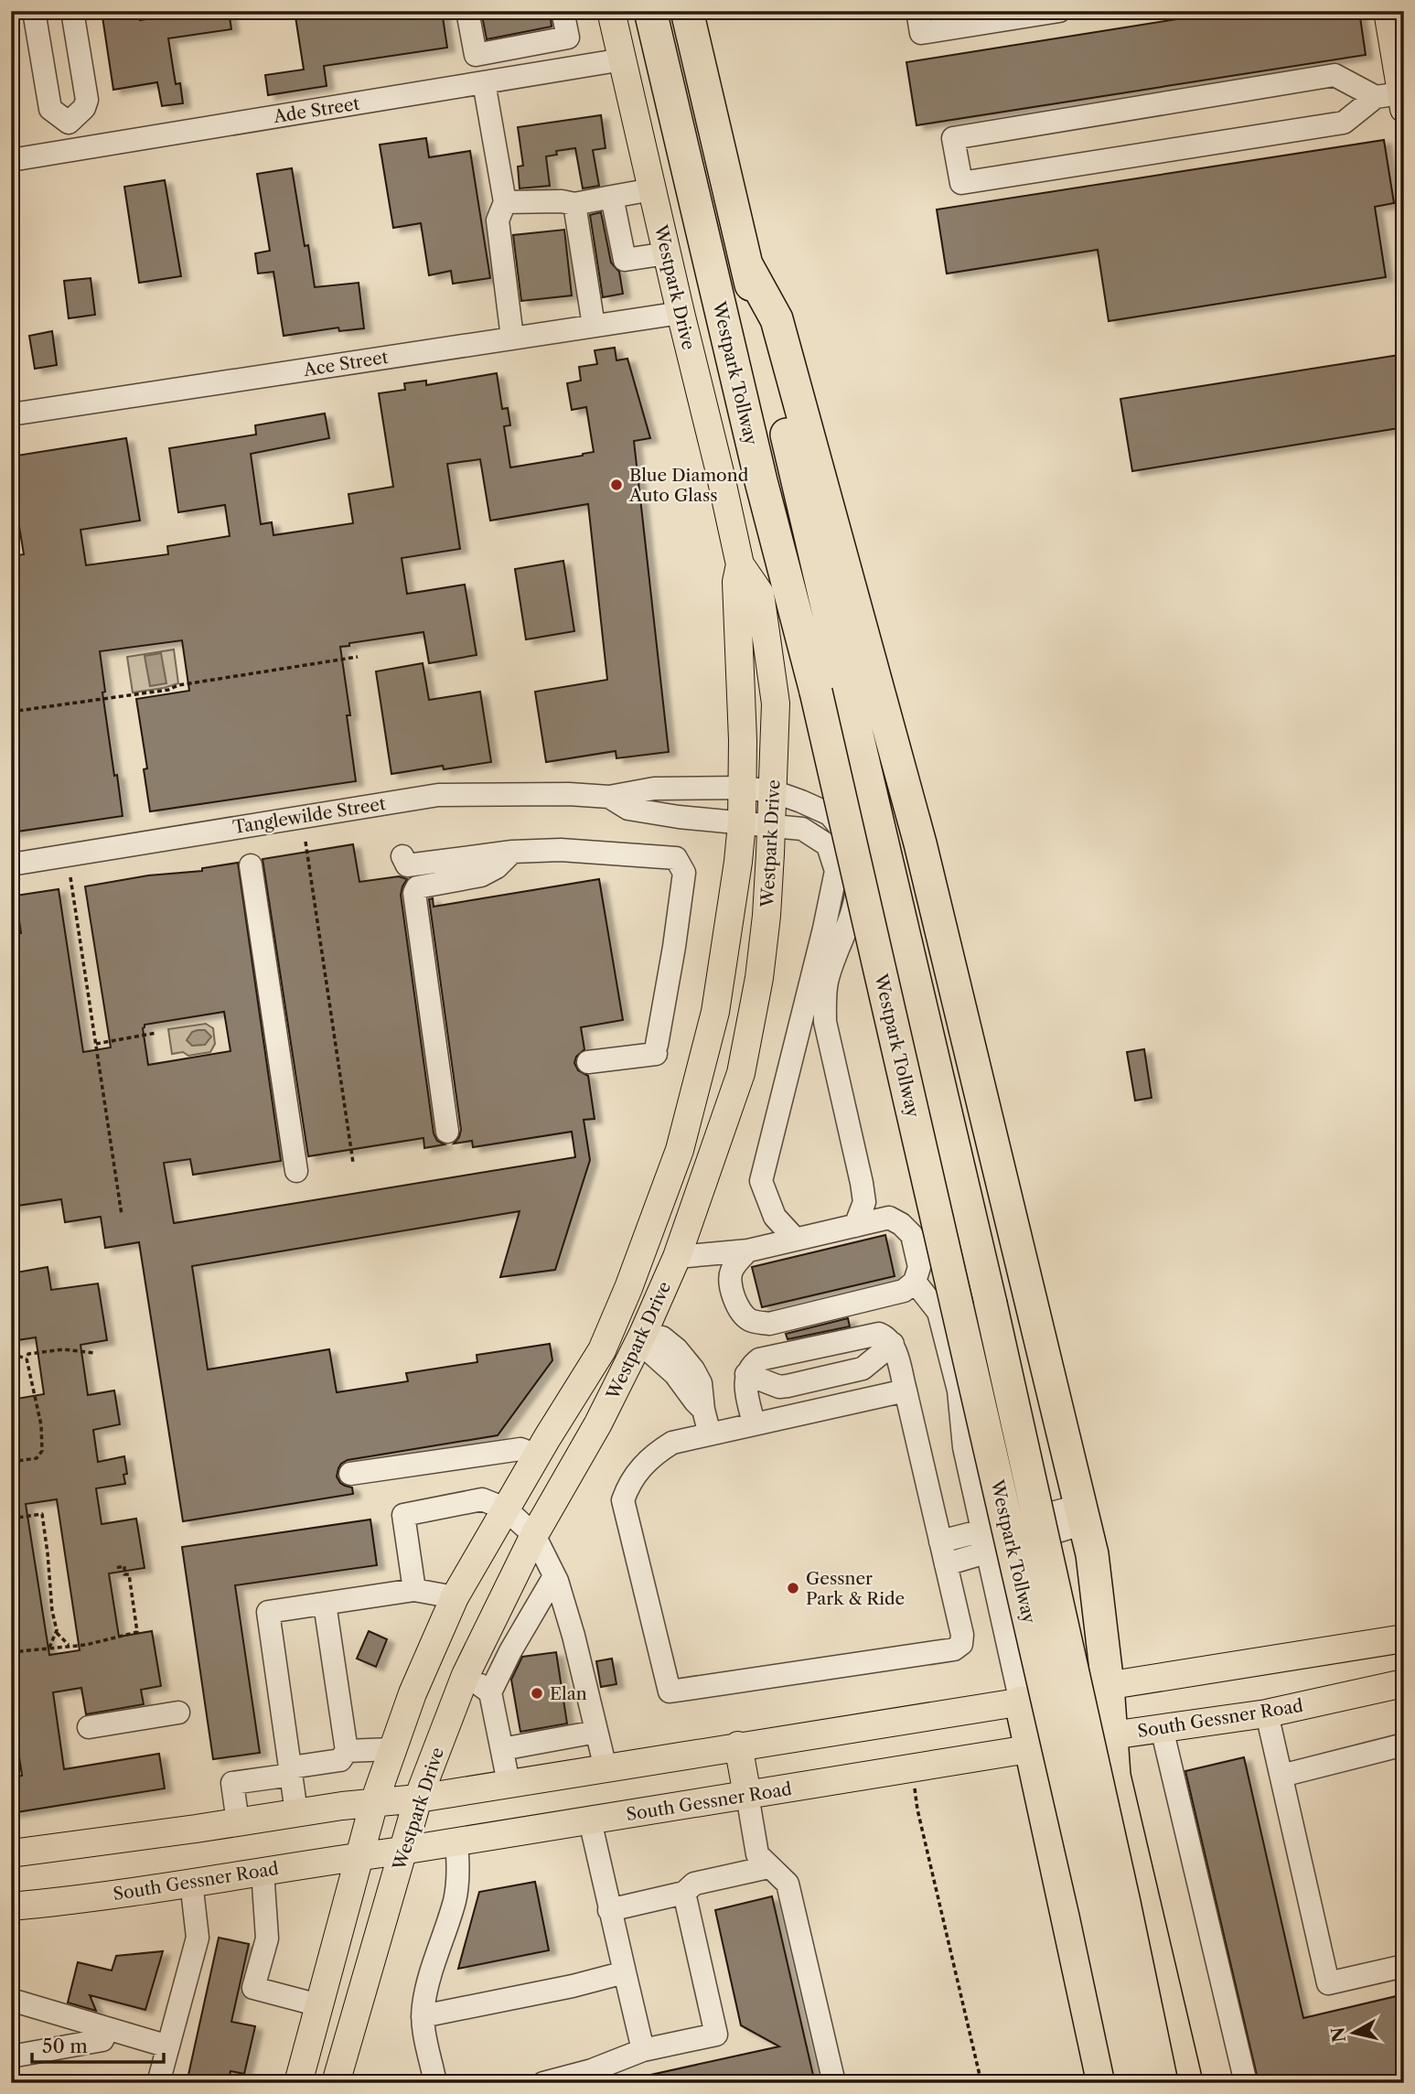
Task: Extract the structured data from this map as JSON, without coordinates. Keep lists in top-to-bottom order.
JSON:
{
  "streets": {
    "highway": ["Westpark Tollway"],
    "main road": ["Westpark Drive", "South Gessner Road"],
    "street": ["Ade Street", "Ace Street", "Tanglewilde Street"]
  },
  "crossings": [
    ["Ade Street", "Westpark Drive"],
    ["Westpark Drive", "Ace Street"],
    ["Westpark Drive", "Tanglewilde Street"],
    ["Westpark Drive", "South Gessner Road"]
  ],
  "places": ["Blue Diamond Auto Glass", "Gessner Park & Ride", "Elan"],
  "scale_bar": "50 m",
  "north": "left"
}
